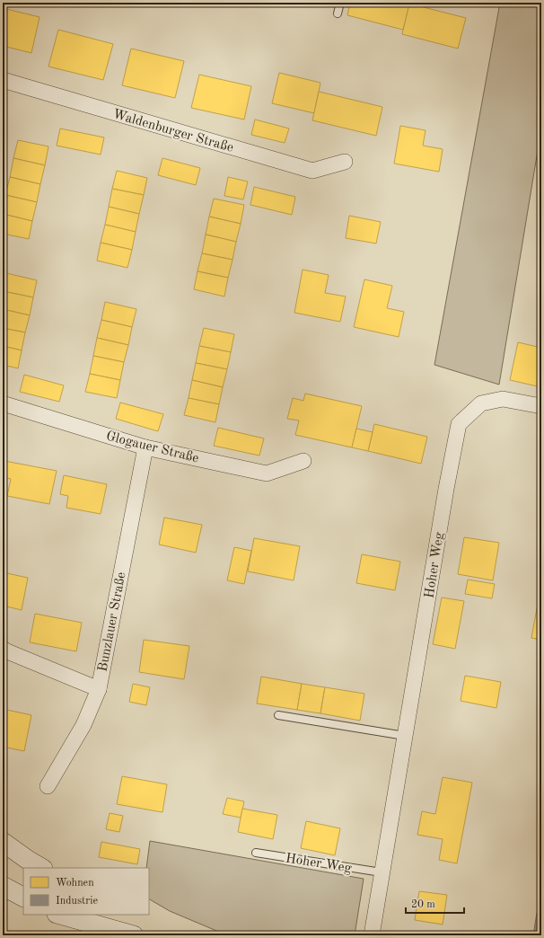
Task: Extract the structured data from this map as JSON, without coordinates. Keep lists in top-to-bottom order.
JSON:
{
  "streets": {
    "street": [
      "Waldenburger Straße",
      "Glogauer Straße",
      "Hoher Weg",
      "Bunzlauer Straße"
    ]
  },
  "crossings": [
    ["Glogauer Straße", "Bunzlauer Straße"]
  ],
  "legend": ["Wohnen", "Industrie"],
  "scale_bar": "20 m"
}
